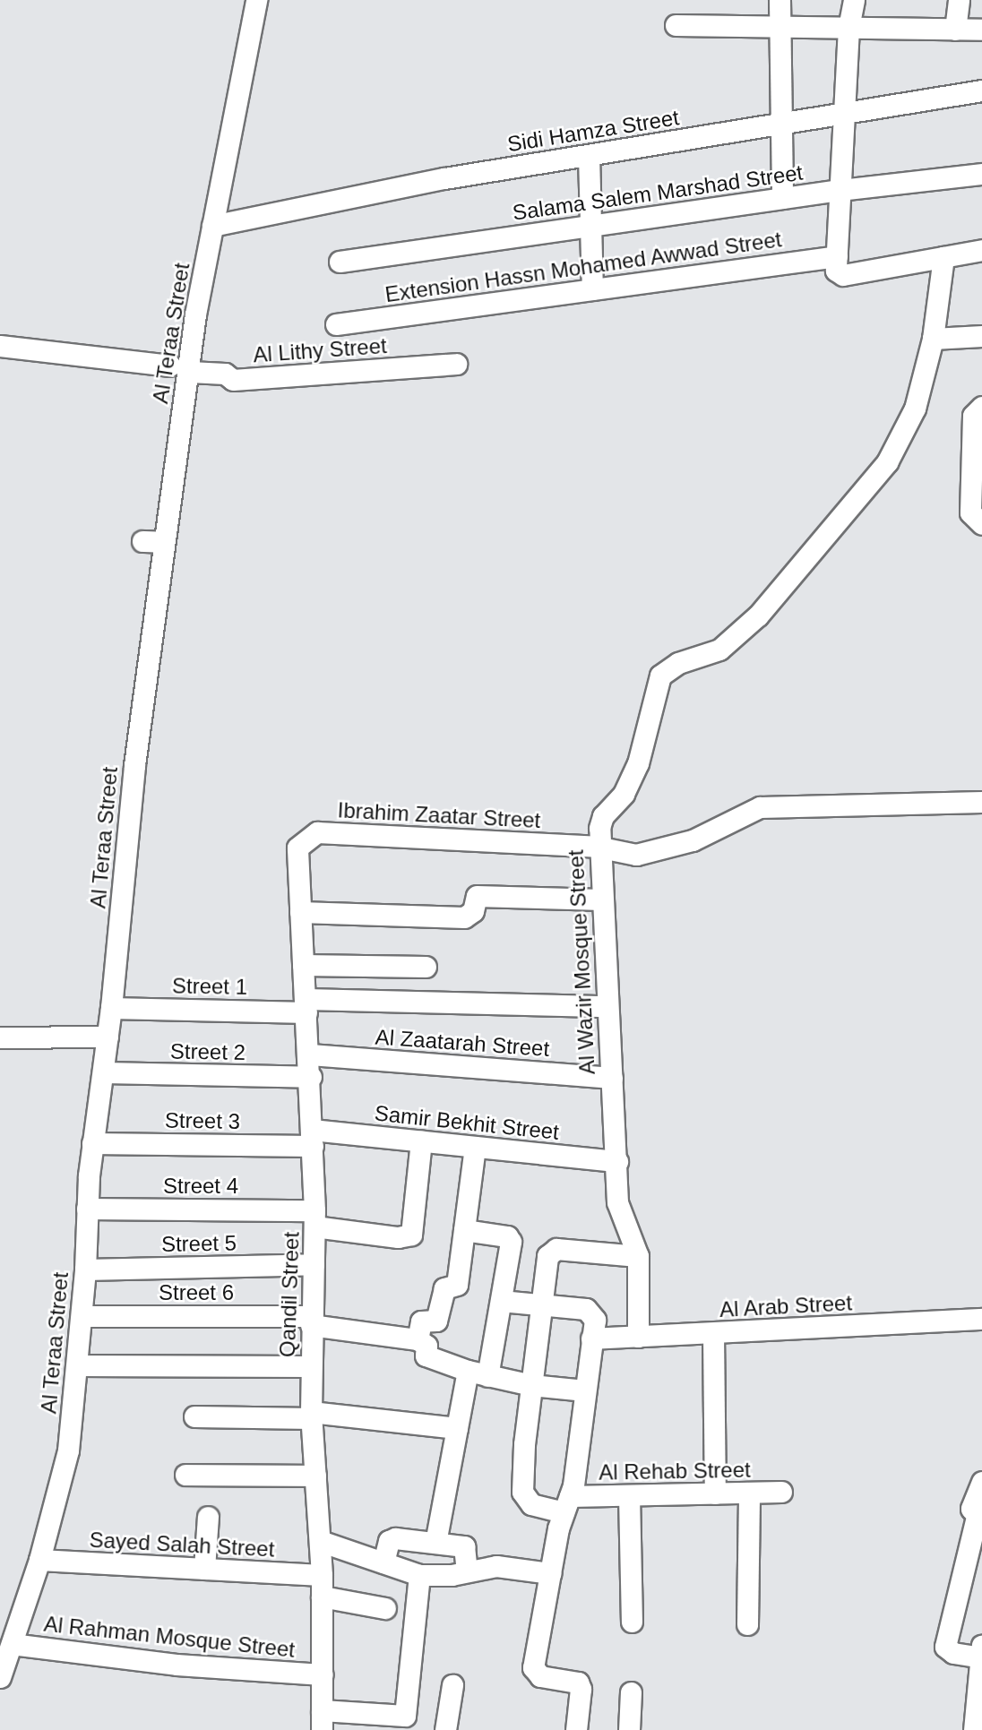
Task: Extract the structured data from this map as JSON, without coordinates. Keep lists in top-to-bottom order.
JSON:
{
  "streets": {
    "street": [
      "Sidi Hamza Street",
      "Salama Salem Marshad Street",
      "Extension Hassn Mohamed Awwad Street",
      "Al Teraa Street",
      "Al Lithy Street",
      "Ibrahim Zaatar Street",
      "Al Wazir Mosque Street",
      "Street 1",
      "Al Zaatarah Street",
      "Street 2",
      "Street 3",
      "Samir Bekhit Street",
      "Street 4",
      "Street 5",
      "Street 6",
      "Qandil Street",
      "Al Arab Street",
      "Al Rehab Street",
      "Sayed Salah Street",
      "Al Rahman Mosque Street"
    ]
  },
  "crossings": [
    ["Sidi Hamza Street", "Al Teraa Street"],
    ["Extension Hassn Mohamed Awwad Street", "Al Wazir Mosque Street"],
    ["Al Teraa Street", "Al Lithy Street"],
    ["Al Teraa Street", "Street 1"],
    ["Al Teraa Street", "Street 2"],
    ["Al Teraa Street", "Street 3"],
    ["Al Teraa Street", "Street 4"],
    ["Al Teraa Street", "Street 5"],
    ["Al Teraa Street", "Street 6"],
    ["Al Teraa Street", "Sayed Salah Street"],
    ["Al Teraa Street", "Al Rahman Mosque Street"],
    ["Ibrahim Zaatar Street", "Al Wazir Mosque Street"],
    ["Ibrahim Zaatar Street", "Qandil Street"],
    ["Al Wazir Mosque Street", "Street 1"],
    ["Al Wazir Mosque Street", "Al Zaatarah Street"],
    ["Al Wazir Mosque Street", "Samir Bekhit Street"],
    ["Al Wazir Mosque Street", "Al Arab Street"],
    ["Al Wazir Mosque Street", "Al Rehab Street"],
    ["Street 1", "Qandil Street"],
    ["Al Zaatarah Street", "Qandil Street"],
    ["Street 2", "Qandil Street"],
    ["Street 3", "Samir Bekhit Street"],
    ["Street 3", "Qandil Street"],
    ["Samir Bekhit Street", "Street 4"],
    ["Samir Bekhit Street", "Qandil Street"],
    ["Street 4", "Qandil Street"],
    ["Street 5", "Qandil Street"],
    ["Street 6", "Qandil Street"],
    ["Qandil Street", "Sayed Salah Street"],
    ["Qandil Street", "Al Rahman Mosque Street"]
  ]
}
